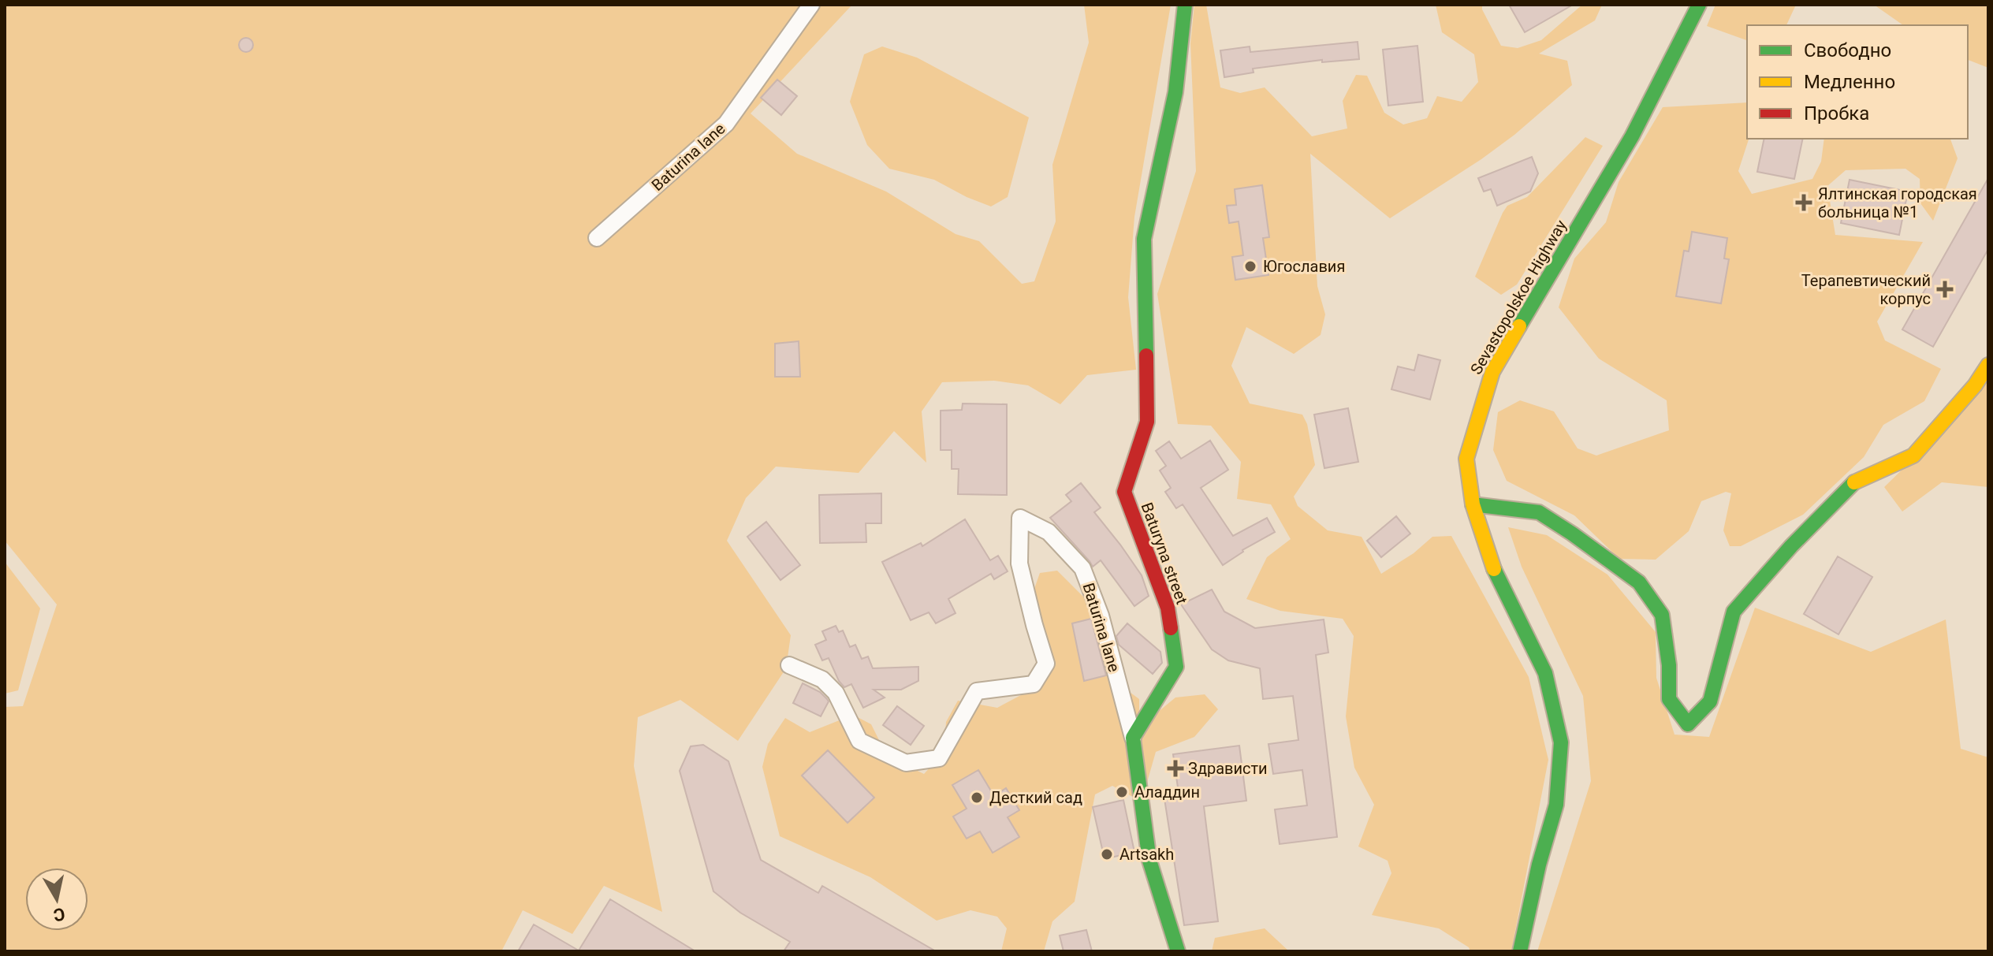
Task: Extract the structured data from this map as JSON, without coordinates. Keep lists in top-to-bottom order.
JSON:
{
  "streets": {
    "street": ["Baturina lane", "Sevastopolskoe Highway", "Baturyna street"]
  },
  "crossings": [
    ["Baturina lane", "Baturyna street"]
  ],
  "places": {
    "health": ["Ялтинская городская больница №1", "Терапевтический корпус", "Здрависти"],
    "other": [
      "Югославия",
      "Аладдин",
      "Десткий сад",
      "Artsakh"
    ]
  },
  "legend": ["Свободно", "Медленно", "Пробка"],
  "north": "bottom"
}
